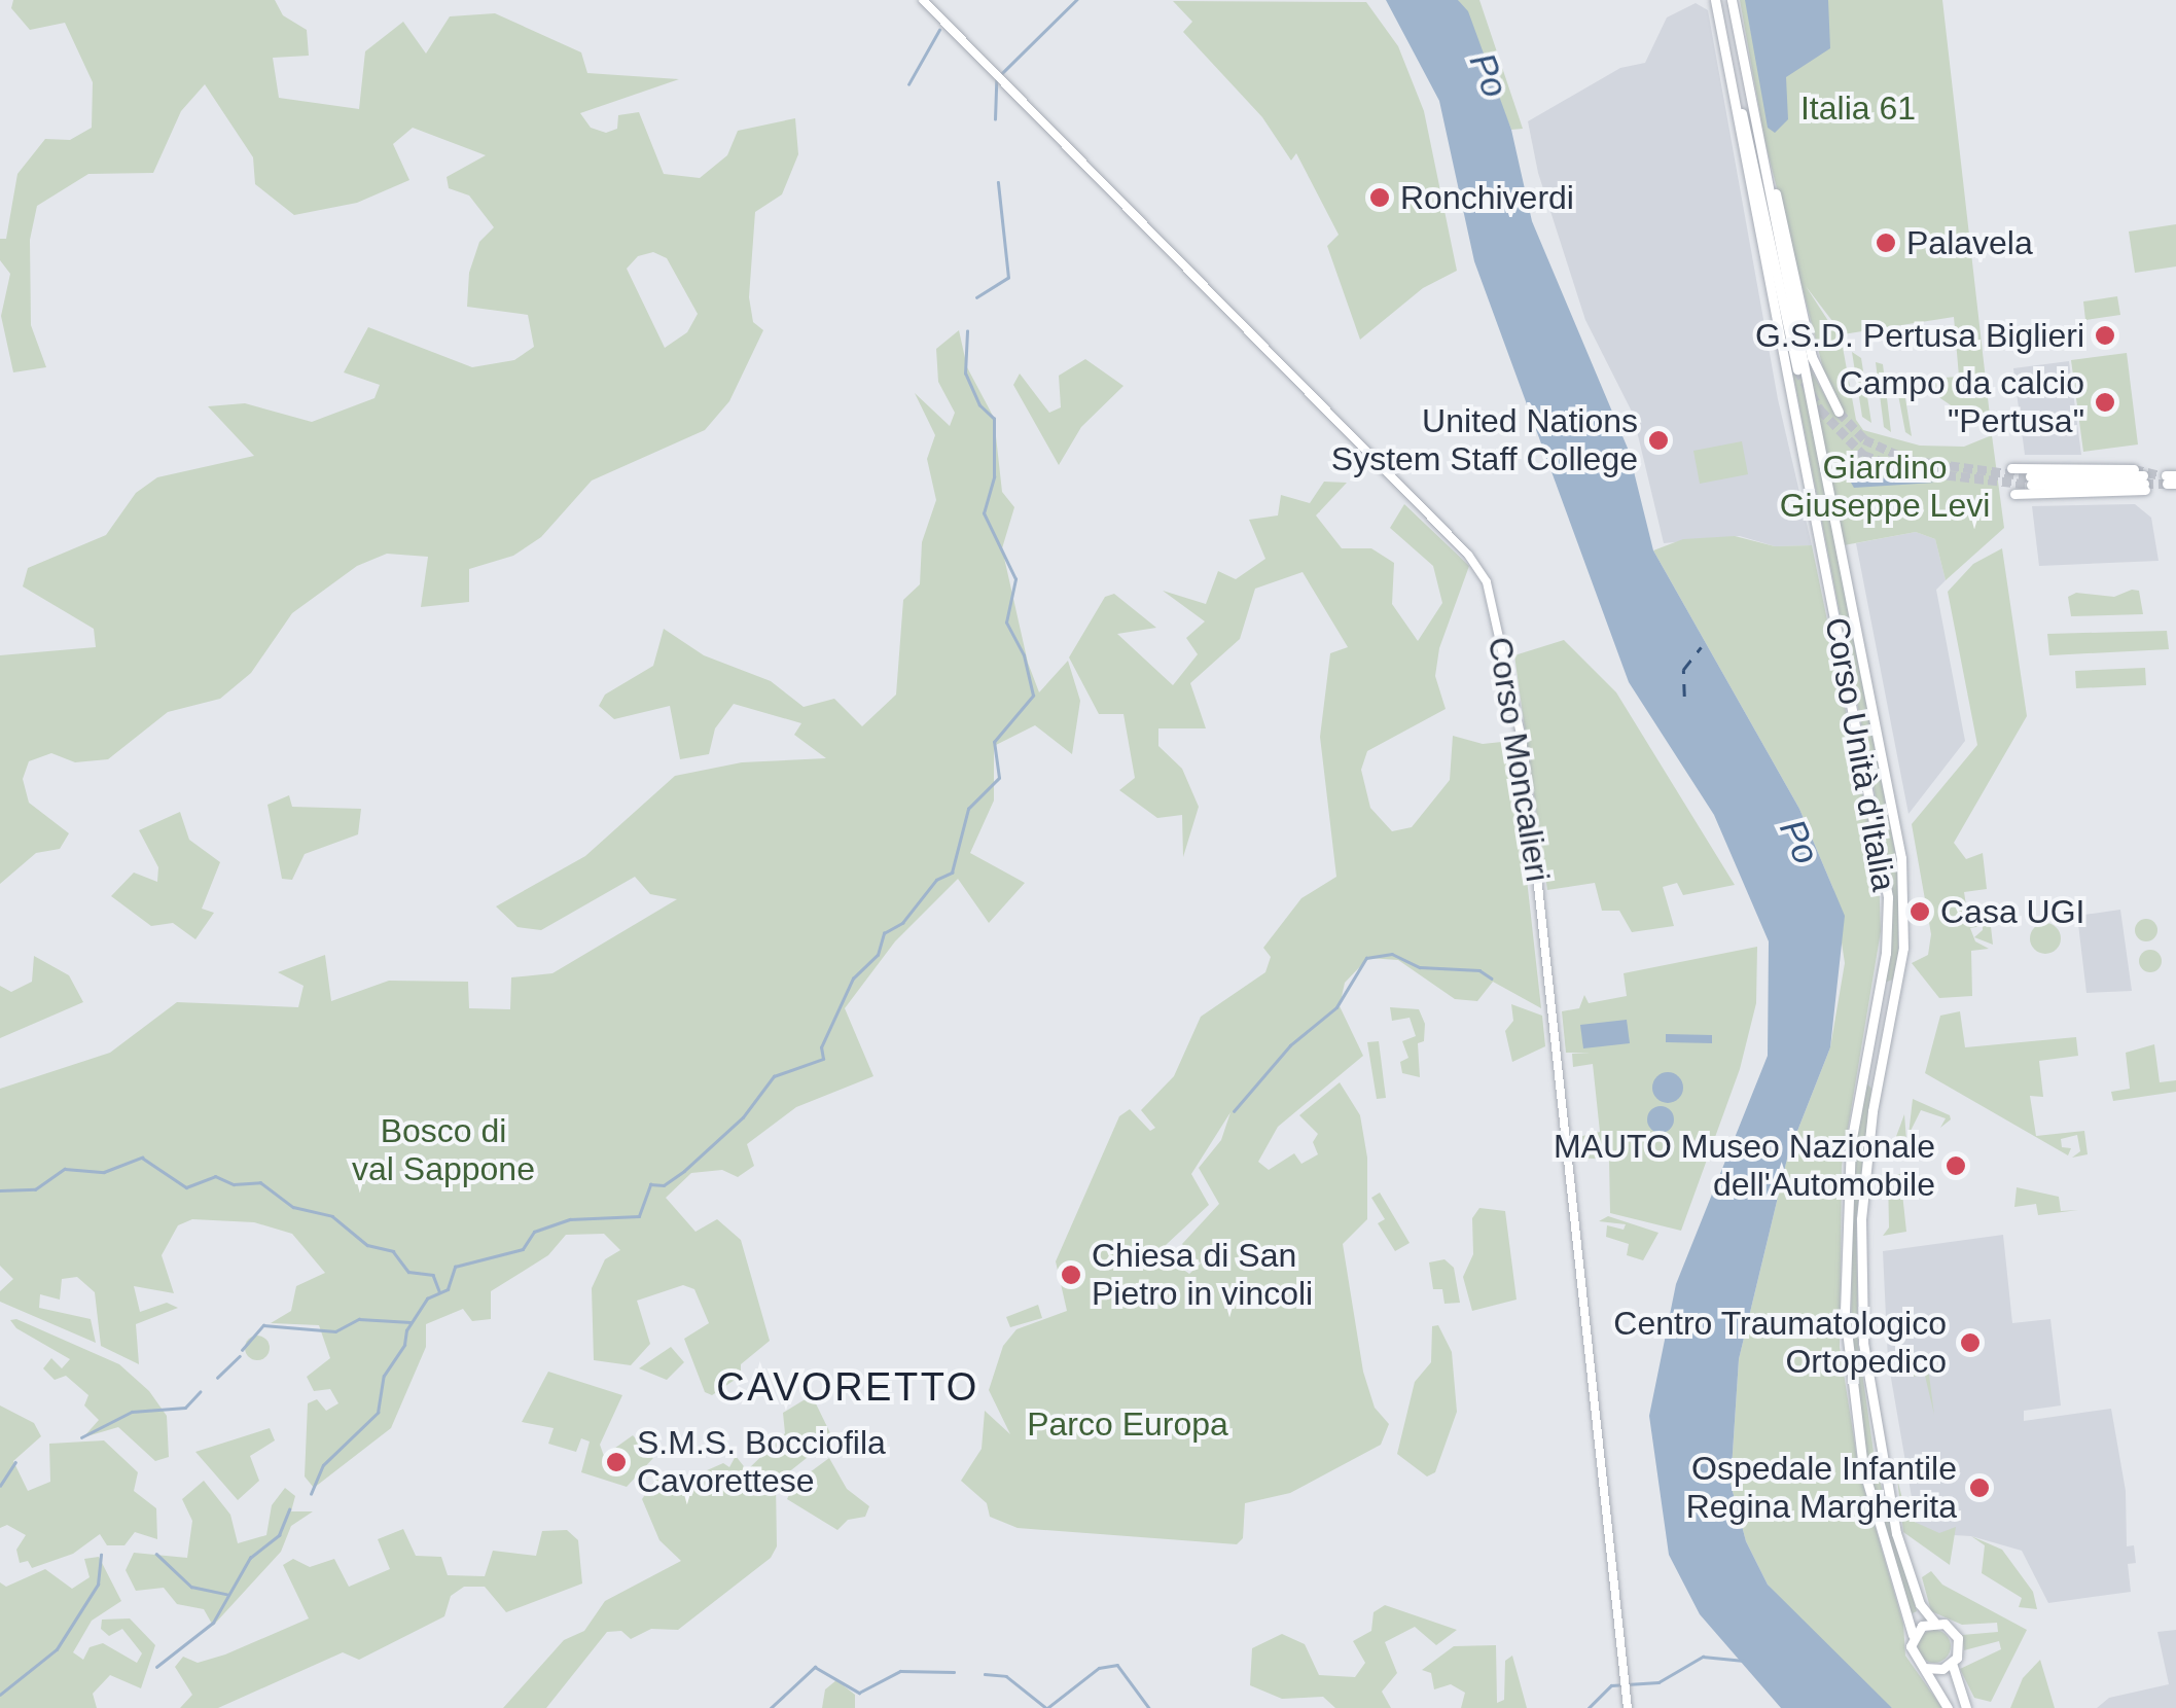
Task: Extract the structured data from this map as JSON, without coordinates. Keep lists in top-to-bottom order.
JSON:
{
  "streets": {
    "main road": ["Corso Unità d'Italia", "Corso Moncalieri"]
  },
  "districts": ["CAVORETTO"],
  "water": ["Po"],
  "parks": [
    "Italia 61",
    "Giardino Giuseppe Levi",
    "Bosco di val Sappone",
    "Parco Europa"
  ],
  "places": [
    "Ronchiverdi",
    "Palavela",
    "G.S.D. Pertusa Biglieri",
    "Campo da calcio \"Pertusa\"",
    "United Nations System Staff College",
    "Casa UGI",
    "MAUTO Museo Nazionale dell'Automobile",
    "Chiesa di San Pietro in vincoli",
    "Centro Traumatologico Ortopedico",
    "S.M.S. Bocciofila Cavorettese",
    "Ospedale Infantile Regina Margherita"
  ]
}
